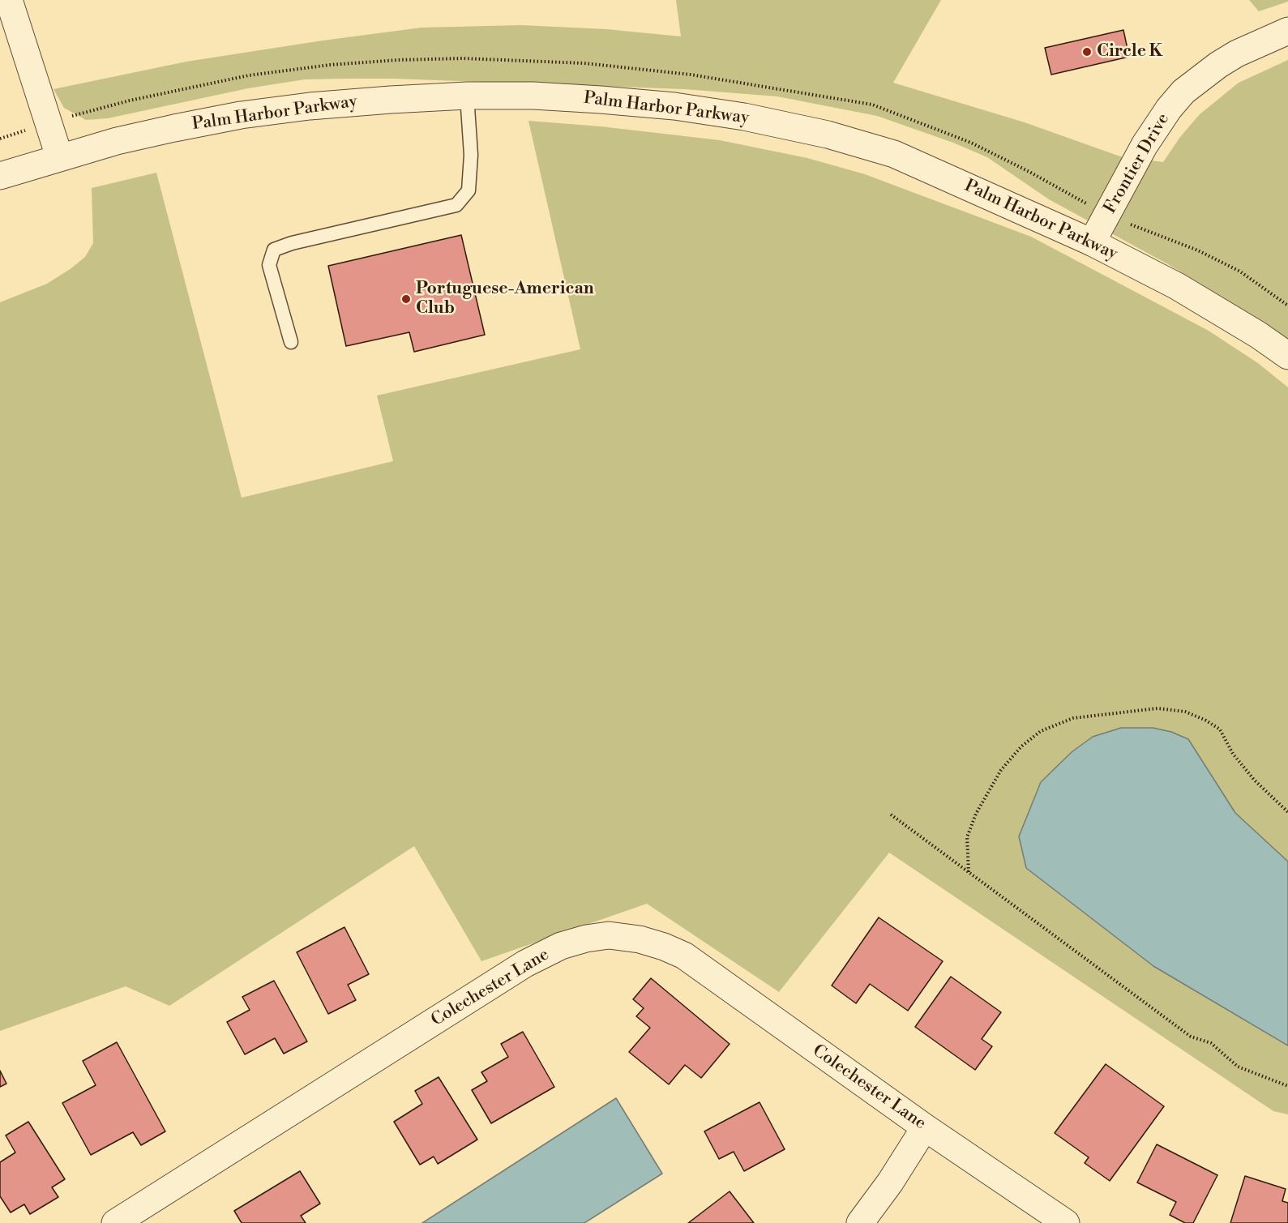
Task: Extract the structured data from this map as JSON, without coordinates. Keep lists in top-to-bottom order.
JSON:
{
  "streets": {
    "street": ["Palm Harbor Parkway", "Frontier Drive", "Colechester Lane"]
  },
  "crossings": [
    ["Palm Harbor Parkway", "Frontier Drive"]
  ],
  "places": ["Circle K", "Portuguese-American Club"]
}
